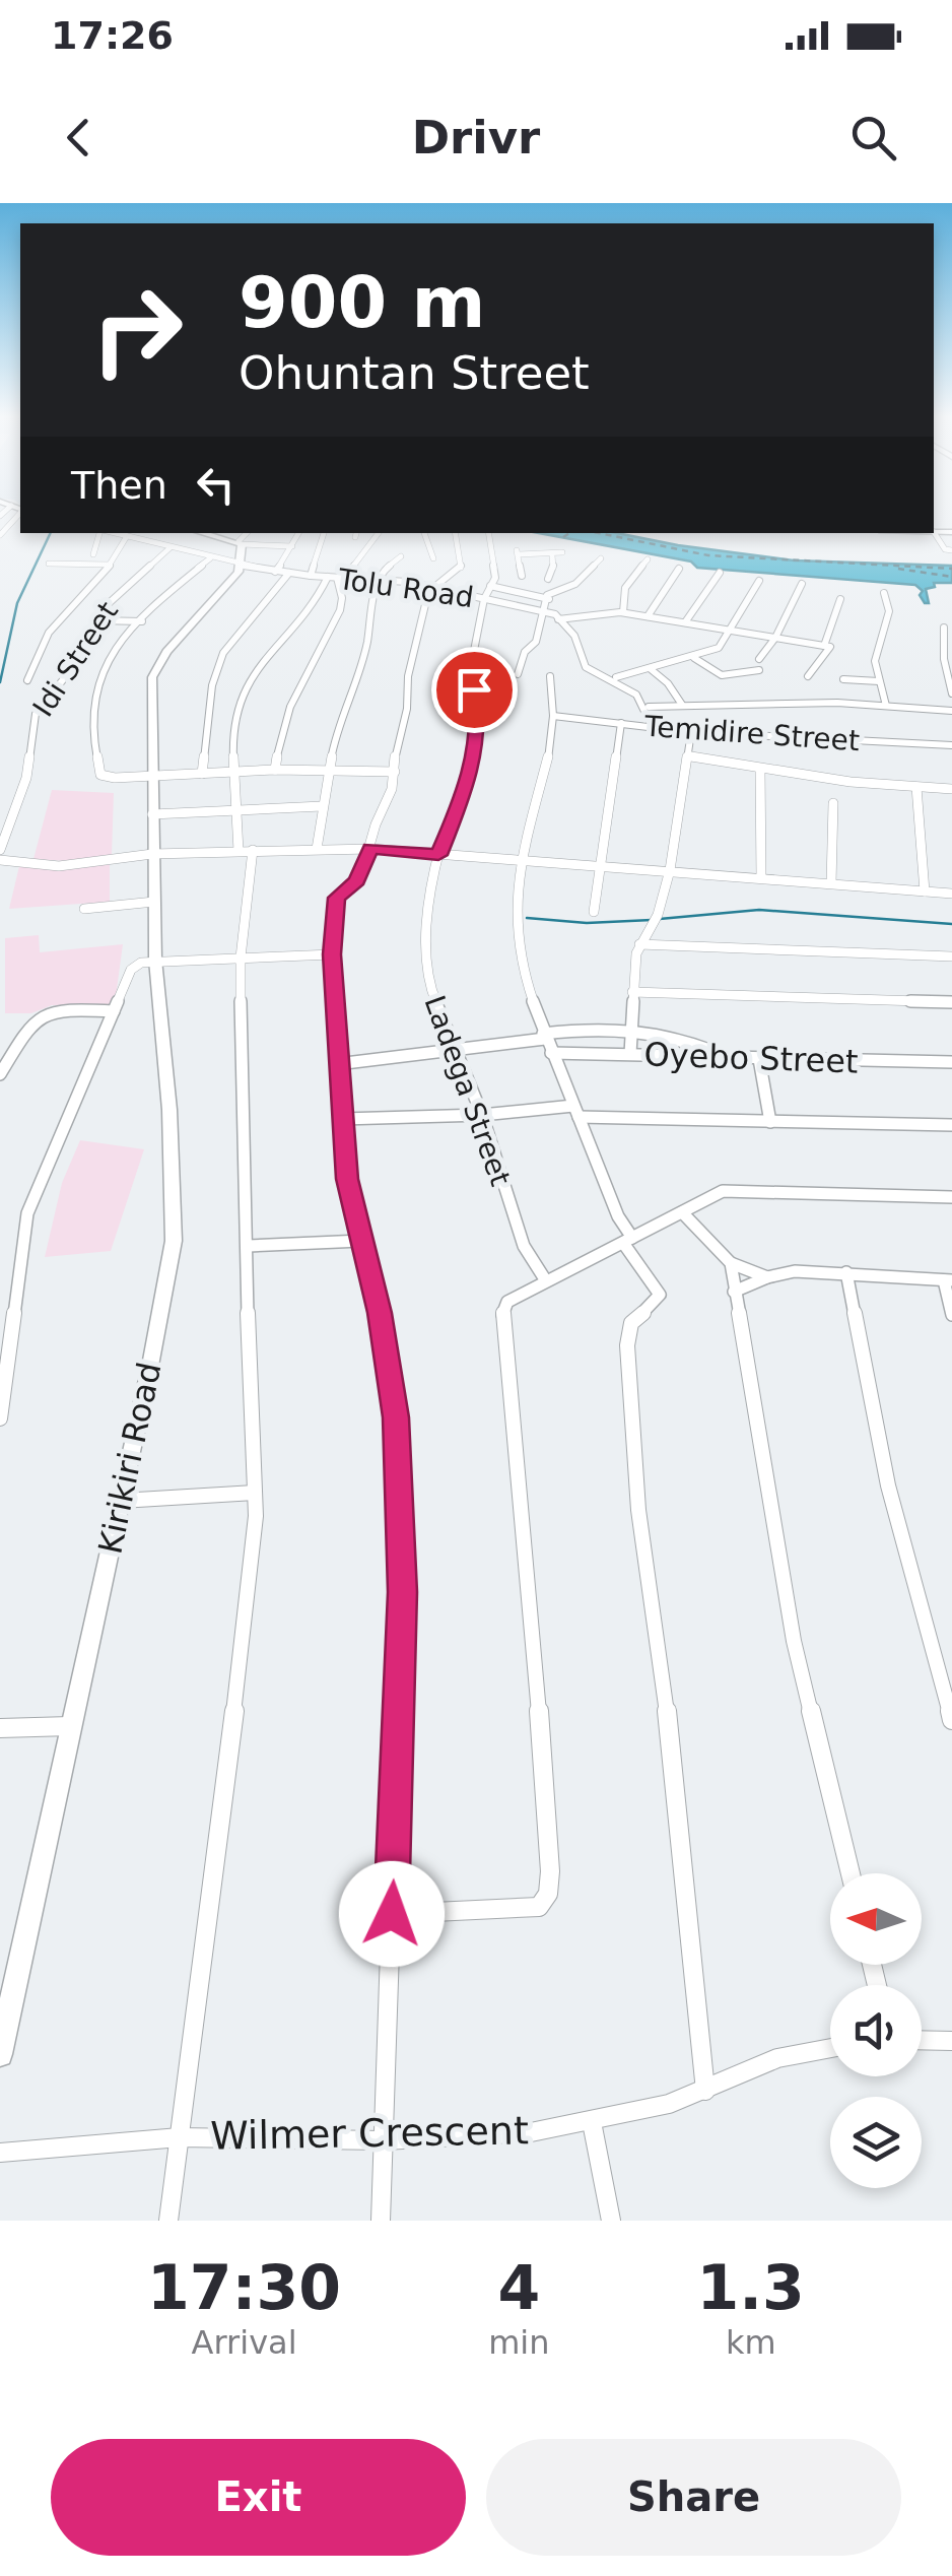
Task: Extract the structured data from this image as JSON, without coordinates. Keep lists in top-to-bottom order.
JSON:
{
  "streets": {
    "main road": ["Kirikiri Road"],
    "street": [
      "Tolu Road",
      "Idi Street",
      "Temidire Street",
      "Oyebo Street",
      "Ladega Street",
      "Wilmer Crescent"
    ]
  },
  "crossings": [
    ["Tolu Road", "Idi Street"],
    ["Tolu Road", "Ladega Street"],
    ["Tolu Road", "Kirikiri Road"]
  ],
  "north": "left",
  "page": {
    "status": "17:26",
    "header": "Drivr",
    "turn": ["900 m", "Ohuntan Street"],
    "then": "Then",
    "eta": [
      "17:30",
      "Arrival",
      "4",
      "min",
      "1.3",
      "km"
    ],
    "buttons": ["Exit", "Share"]
  }
}
